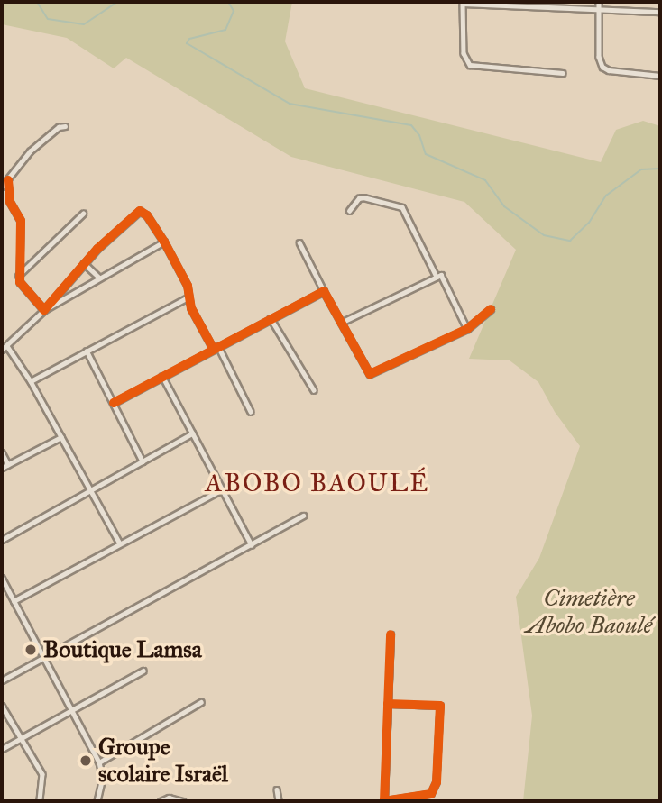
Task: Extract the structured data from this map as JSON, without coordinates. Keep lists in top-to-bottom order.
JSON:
{
  "districts": ["ABOBO BAOULÉ"],
  "parks": ["Cimetière Abobo Baoulé"],
  "places": ["Boutique Lamsa", "Groupe scolaire Israël"]
}
